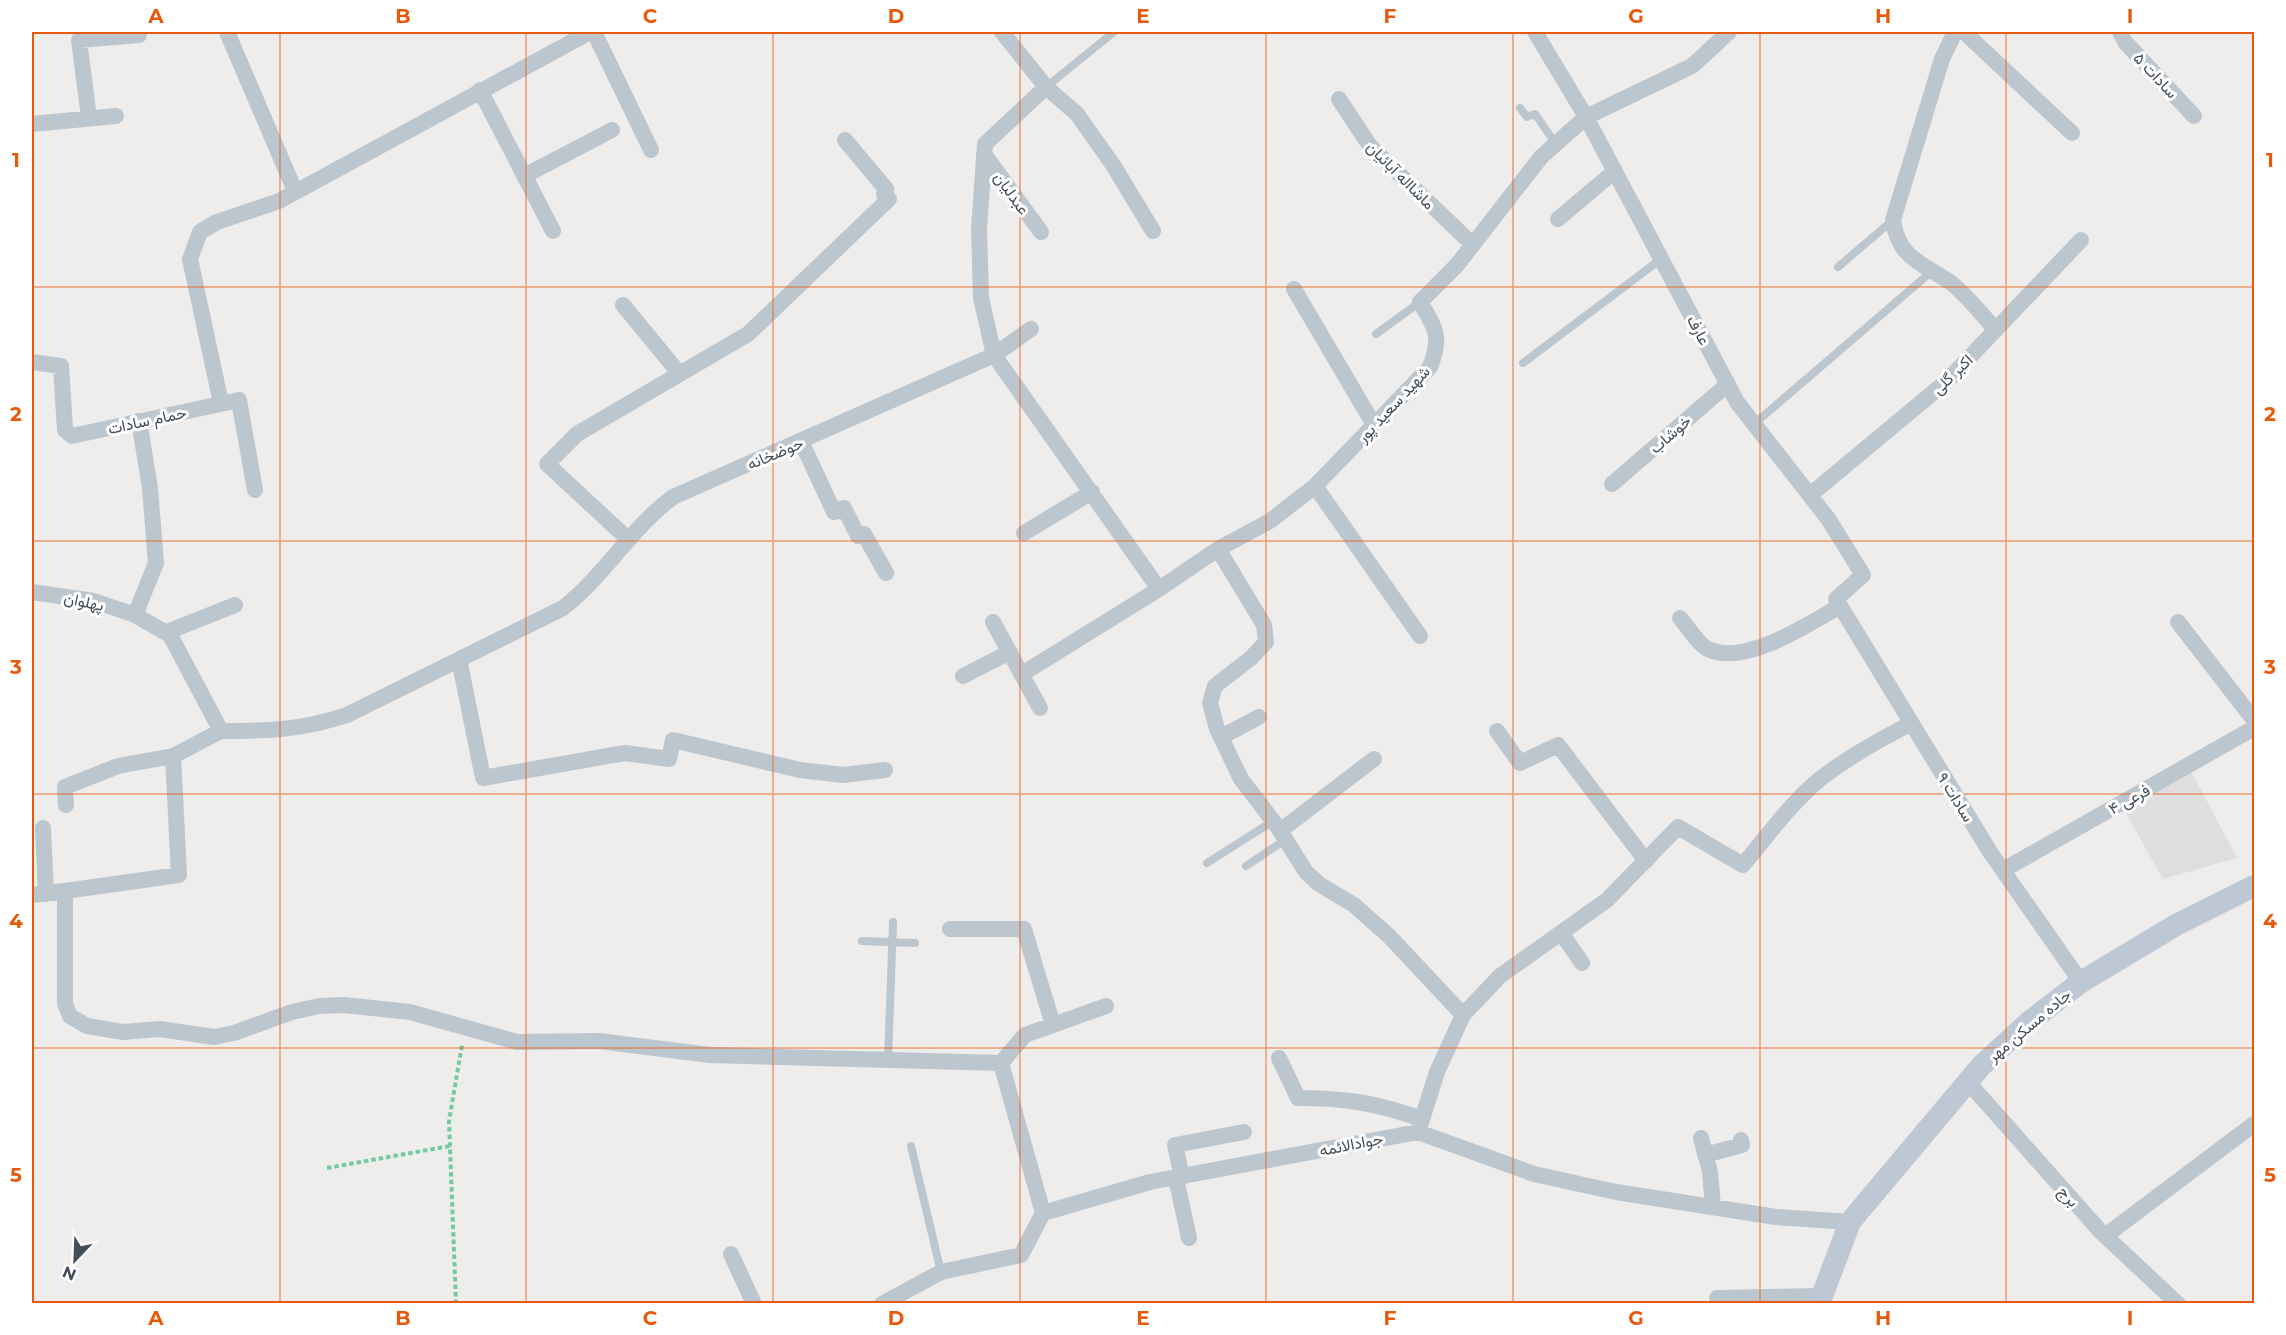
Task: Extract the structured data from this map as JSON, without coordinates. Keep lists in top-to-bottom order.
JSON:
{
  "streets": {
    "main road": ["جاده مسکن مهر"],
    "street": [
      "سادات ۵",
      "ماشااله آبائیان",
      "عبدلیان",
      "عارف",
      "اکبر گلی",
      "شهید سعید پور",
      "حمام سادات",
      "خوشاب",
      "حوضخانه",
      "پهلوان",
      "سادات ۹",
      "فرعی ۴",
      "جوادالائمه",
      "برج"
    ]
  },
  "crossings": [
    ["عارف", "اکبر گلی"],
    ["عارف", "خوشاب"],
    ["عارف", "سادات ۹"],
    ["سادات ۹", "فرعی ۴"],
    ["سادات ۹", "جاده مسکن مهر"],
    ["جاده مسکن مهر", "برج"]
  ],
  "north": "bottom left",
  "grid": {
    "columns": [
      "A",
      "B",
      "C",
      "D",
      "E",
      "F",
      "G",
      "H",
      "I"
    ],
    "rows": [
      "1",
      "2",
      "3",
      "4",
      "5"
    ]
  }
}
